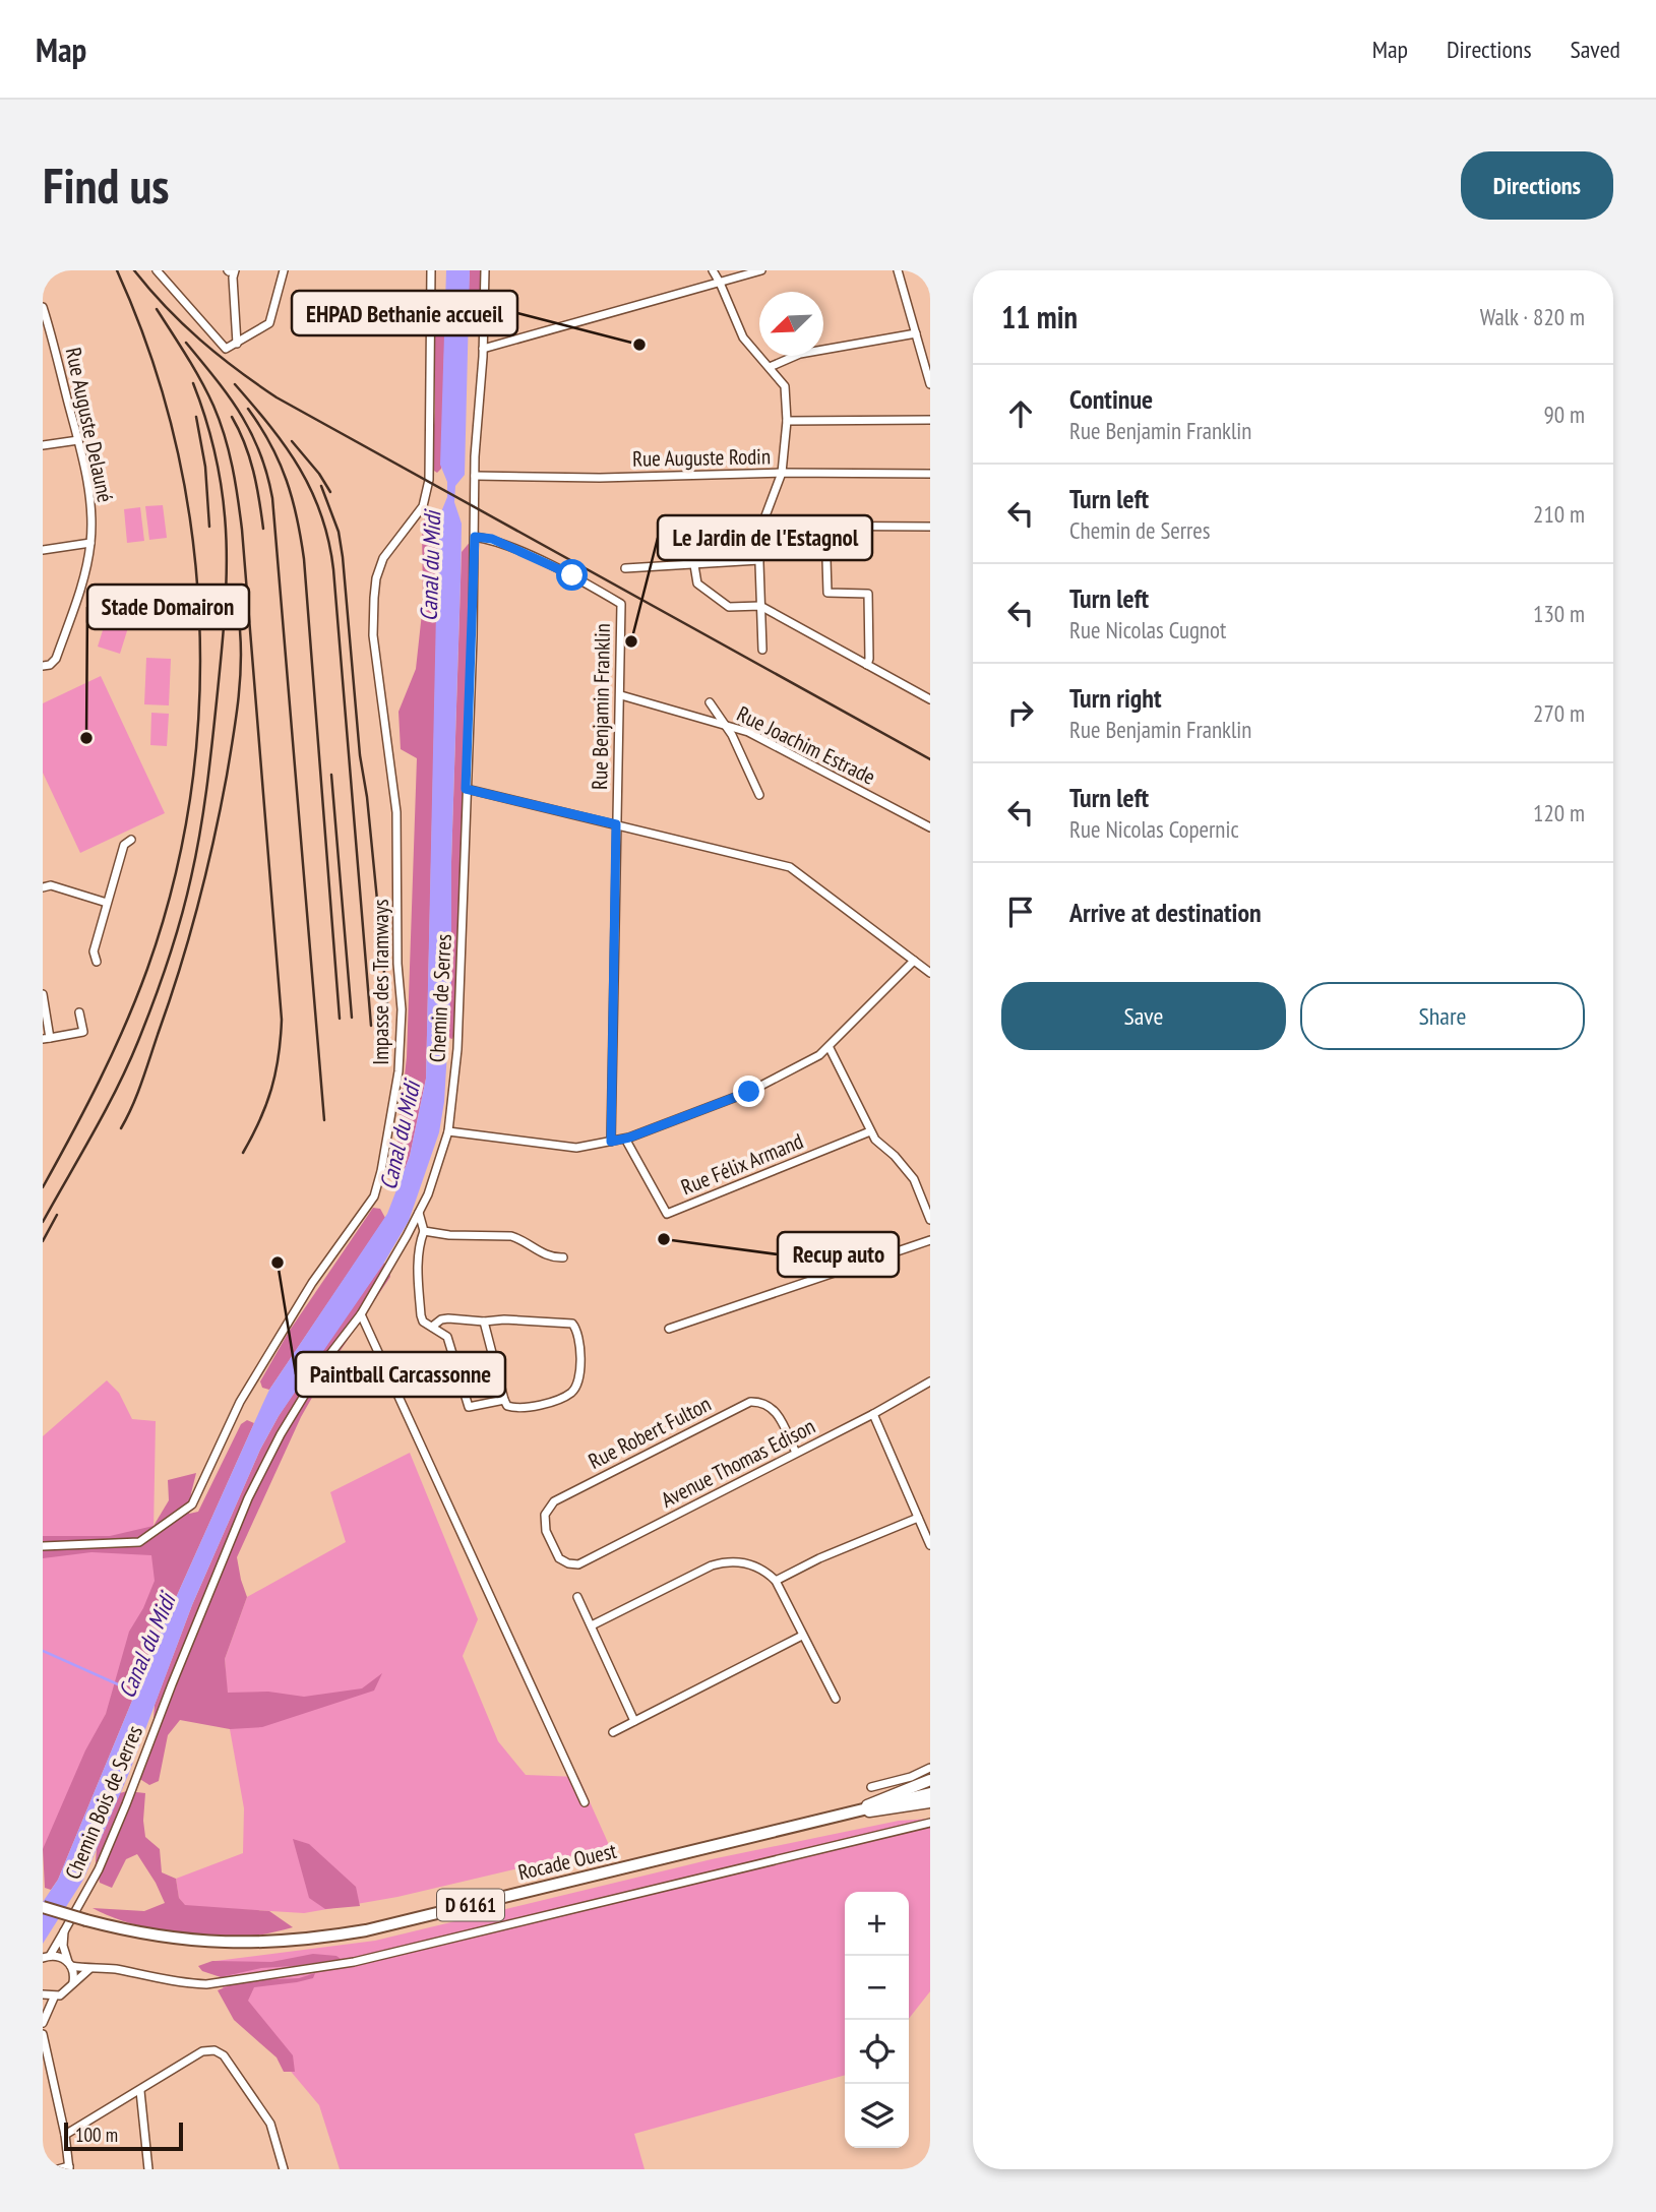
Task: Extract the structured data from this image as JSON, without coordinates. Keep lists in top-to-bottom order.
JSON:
{
  "streets": {
    "main road": ["Rocade Ouest", "D 6161"],
    "street": [
      "Rue Auguste Delauné",
      "Rue Auguste Rodin",
      "Rue Benjamin Franklin",
      "Rue Joachim Estrade",
      "Impasse des Tramways",
      "Chemin de Serres",
      "Rue Félix Armand",
      "Rue Robert Fulton",
      "Avenue Thomas Edison",
      "Chemin Bois de Serres"
    ]
  },
  "crossings": [
    ["Rue Auguste Rodin", "Chemin de Serres"],
    ["Rue Benjamin Franklin", "Rue Joachim Estrade"],
    ["Rue Benjamin Franklin", "Chemin de Serres"],
    ["Chemin de Serres", "Chemin Bois de Serres"],
    ["Rue Robert Fulton", "Avenue Thomas Edison"]
  ],
  "water": ["Canal du Midi"],
  "places": [
    "EHPAD Bethanie accueil",
    "Le Jardin de l'Estagnol",
    "Stade Domairon",
    "Recup auto",
    "Paintball Carcassonne"
  ],
  "scale_bar": "100 m",
  "north": "bottom left",
  "page": {
    "header": "Map",
    "nav": ["Map", "Directions", "Saved"],
    "buttons": [
      "Directions",
      ["Save", "Share"]
    ],
    "title": "Find us",
    "heading": ["11 min", "Walk · 820 m"],
    "list": [
      ["Continue", "Rue Benjamin Franklin", "90 m"],
      ["Turn left", "Chemin de Serres", "210 m"],
      ["Turn left", "Rue Nicolas Cugnot", "130 m"],
      ["Turn right", "Rue Benjamin Franklin", "270 m"],
      ["Turn left", "Rue Nicolas Copernic", "120 m"],
      "Arrive at destination"
    ],
    "map_buttons": ["+", "−"],
    "scale": "100 m"
  }
}
